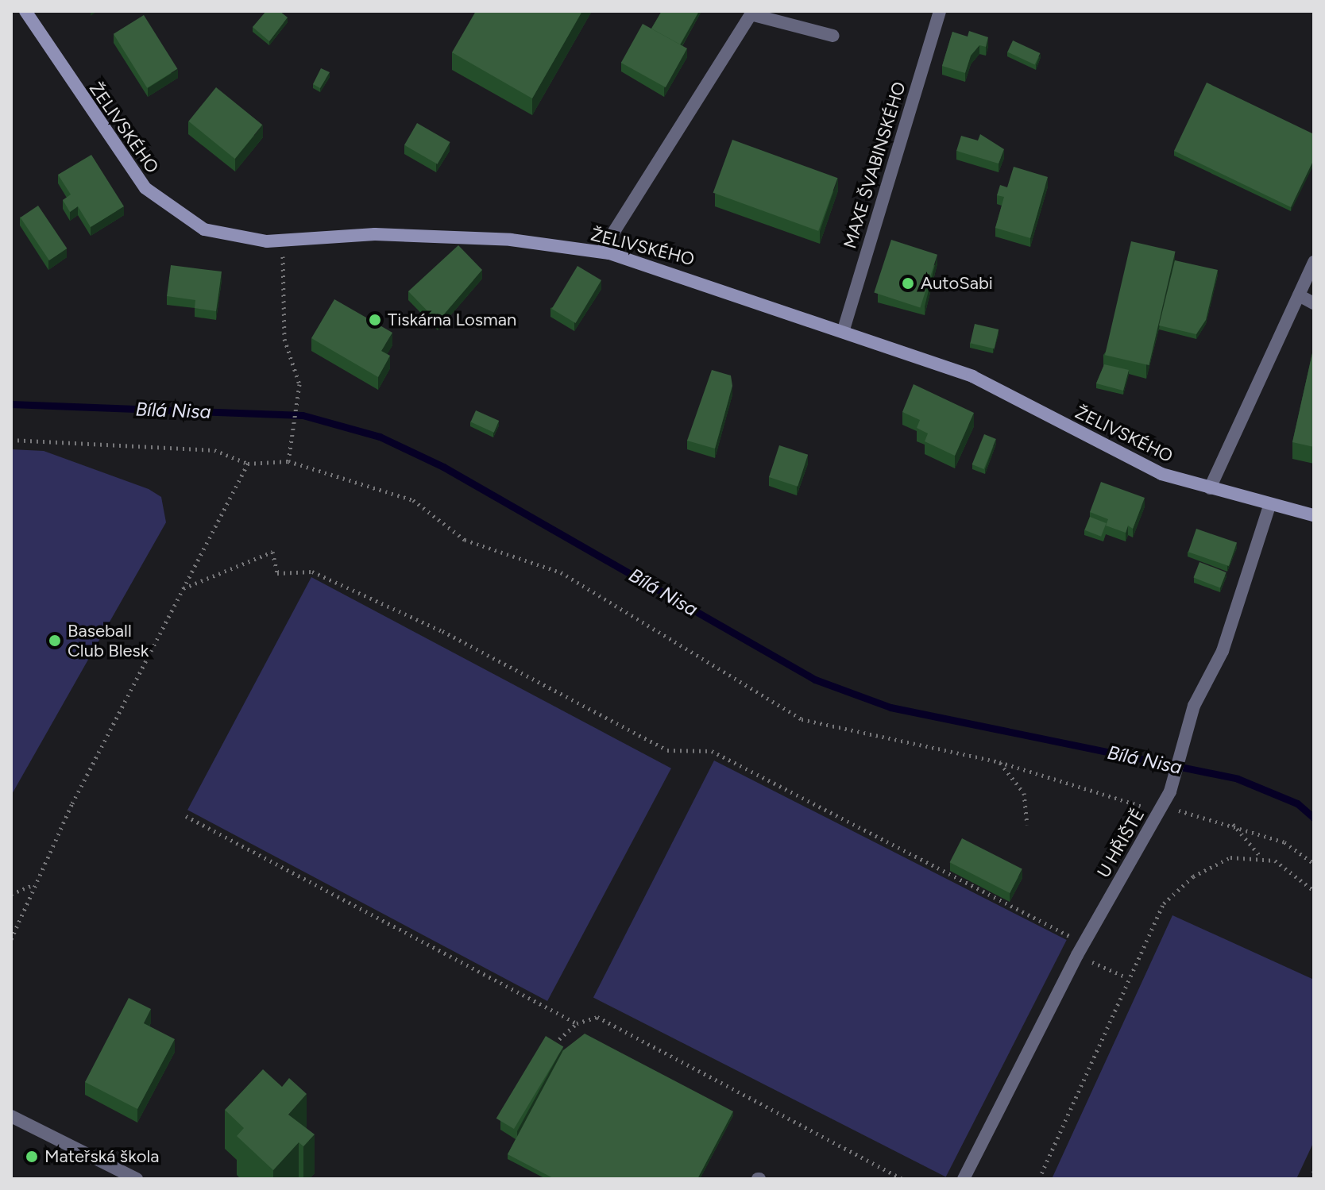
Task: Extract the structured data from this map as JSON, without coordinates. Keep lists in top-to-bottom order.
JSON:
{
  "streets": {
    "street": ["ŽELIVSKÉHO", "MAXE ŠVABINSKÉHO", "U HŘIŠTĚ"]
  },
  "crossings": [
    ["ŽELIVSKÉHO", "MAXE ŠVABINSKÉHO"],
    ["ŽELIVSKÉHO", "U HŘIŠTĚ"]
  ],
  "water": ["Bílá Nisa"],
  "places": [
    "AutoSabi",
    "Tiskárna Losman",
    "Baseball Club Blesk",
    "Mateřská škola"
  ]
}
